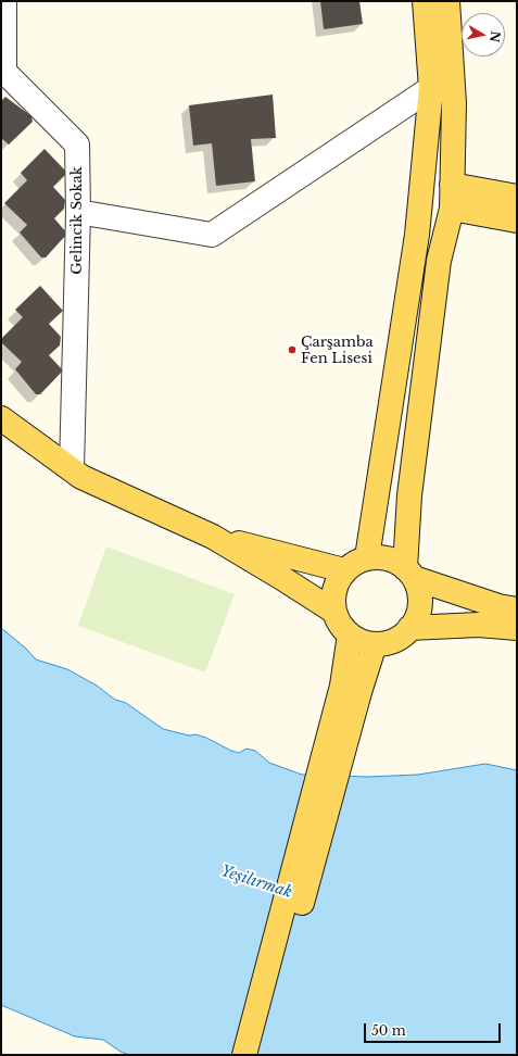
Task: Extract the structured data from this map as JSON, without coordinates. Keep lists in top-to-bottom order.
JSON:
{
  "streets": {
    "street": ["Gelincik Sokak"]
  },
  "water": ["Yeşilırmak"],
  "places": ["Çarşamba Fen Lisesi"],
  "scale_bar": "50 m",
  "north": "right"
}
